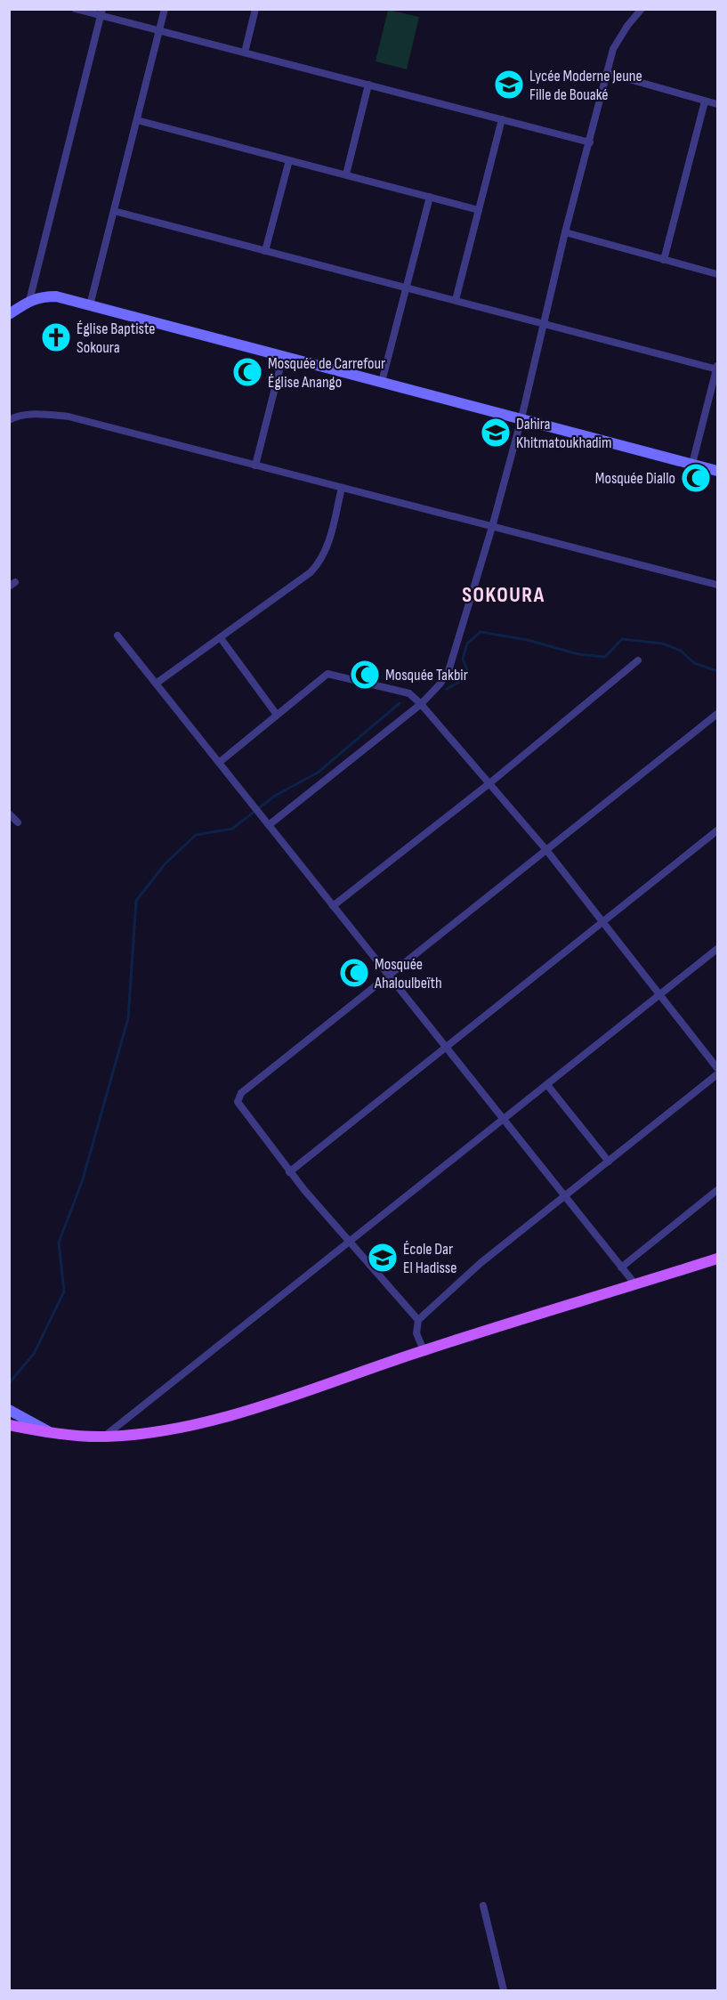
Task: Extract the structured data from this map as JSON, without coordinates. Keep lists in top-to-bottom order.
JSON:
{
  "districts": ["SOKOURA"],
  "places": {
    "school or university": ["Lycée Moderne Jeune Fille de Bouaké", "Dahira Khitmatoukhadim", "École Dar El Hadisse"],
    "church": ["Église Baptiste Sokoura"],
    "mosque": [
      "Mosquée de Carrefour Église Anango",
      "Mosquée Diallo",
      "Mosquée Takbir",
      "Mosquée Ahaloulbeïth"
    ]
  }
}
